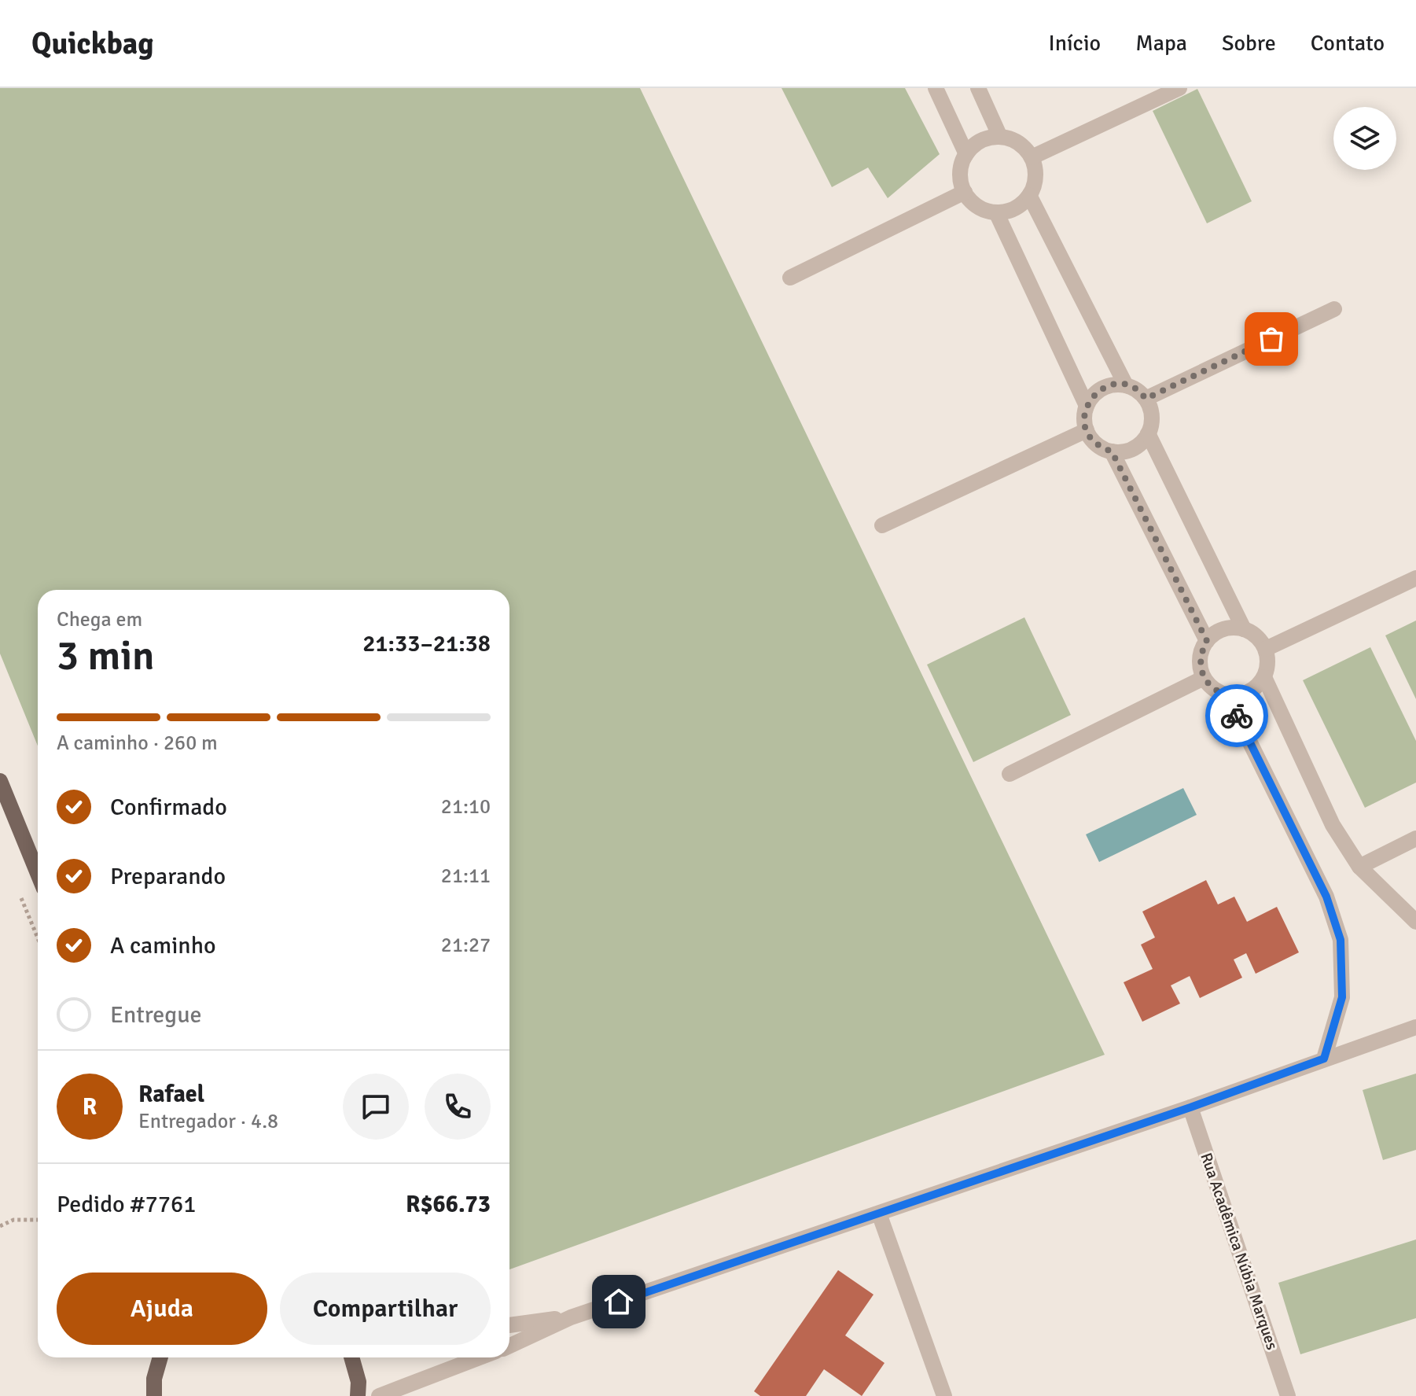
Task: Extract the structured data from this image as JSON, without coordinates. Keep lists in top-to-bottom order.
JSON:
{
  "streets": {
    "street": ["Rua Acadêmica Núbia Marques"]
  },
  "page": {
    "header": "Quickbag",
    "nav": [
      "Início",
      "Mapa",
      "Sobre",
      "Contato"
    ],
    "heading": ["3 min", "Chega em", "21:33–21:38"],
    "panel": [
      "Rafael",
      "Entregador · 4.8",
      "Pedido #7761",
      "R$66.73"
    ],
    "bar": "A caminho · 260 m",
    "list": [
      ["Confirmado", "21:10"],
      ["Preparando", "21:11"],
      ["A caminho", "21:27"],
      "Entregue"
    ],
    "round": "R",
    "buttons": ["Ajuda", "Compartilhar"]
  }
}
